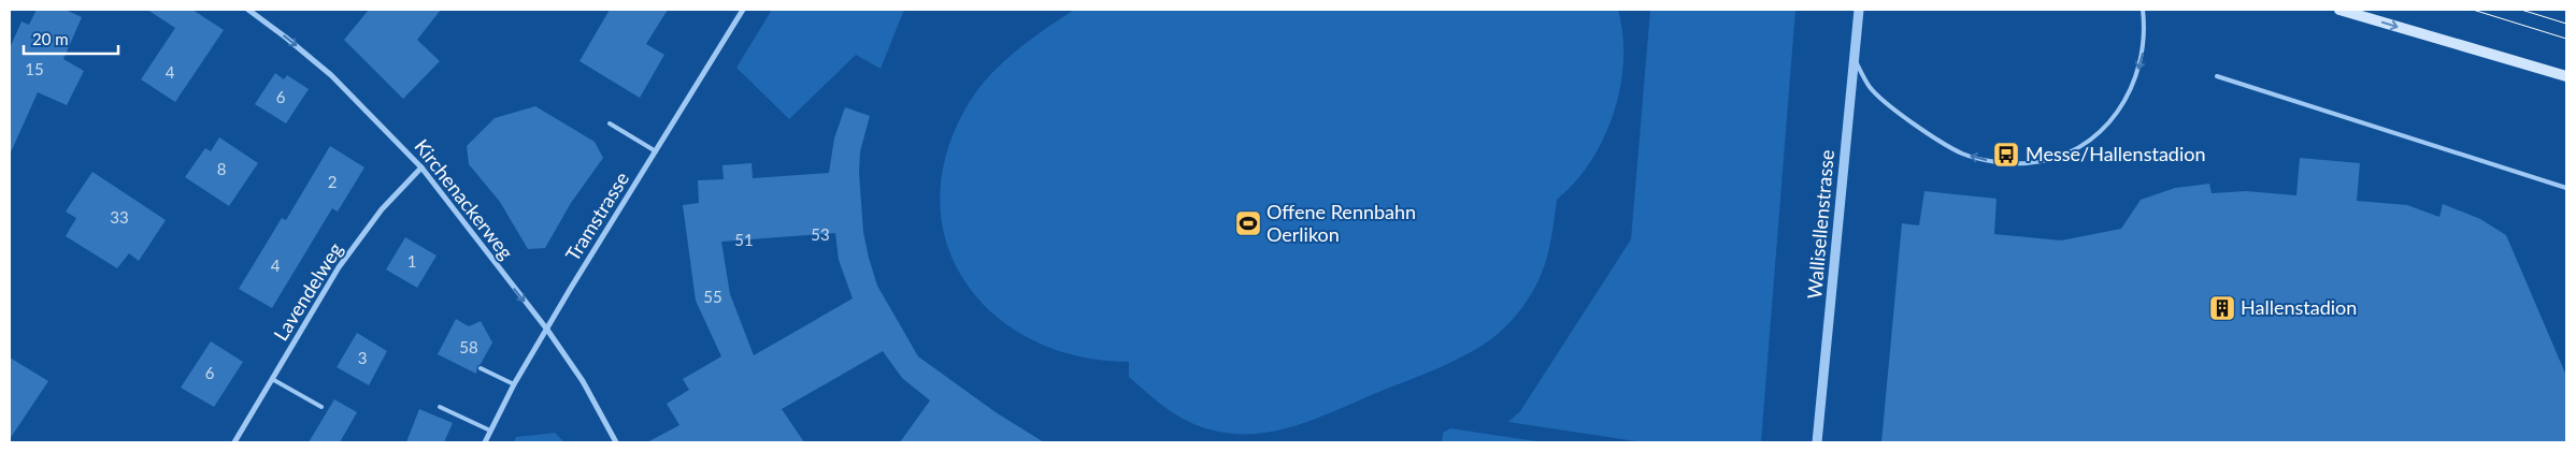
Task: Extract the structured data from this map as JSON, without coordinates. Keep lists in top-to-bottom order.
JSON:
{
  "streets": {
    "street": [
      "Kirchenackerweg",
      "Tramstrasse",
      "Wallisellenstrasse",
      "Lavendelweg"
    ]
  },
  "crossings": [
    ["Kirchenackerweg", "Tramstrasse"],
    ["Kirchenackerweg", "Lavendelweg"]
  ],
  "one_way": ["Kirchenackerweg"],
  "places": {
    "bus stop": ["Messe/Hallenstadion"],
    "sports": ["Offene Rennbahn Oerlikon"],
    "building": ["Hallenstadion"]
  },
  "house_numbers": [
    "15",
    "4",
    "6",
    "8",
    "2",
    "33",
    "53",
    "51",
    "1",
    "4",
    "55",
    "58",
    "3",
    "6"
  ],
  "scale_bar": "20 m"
}
